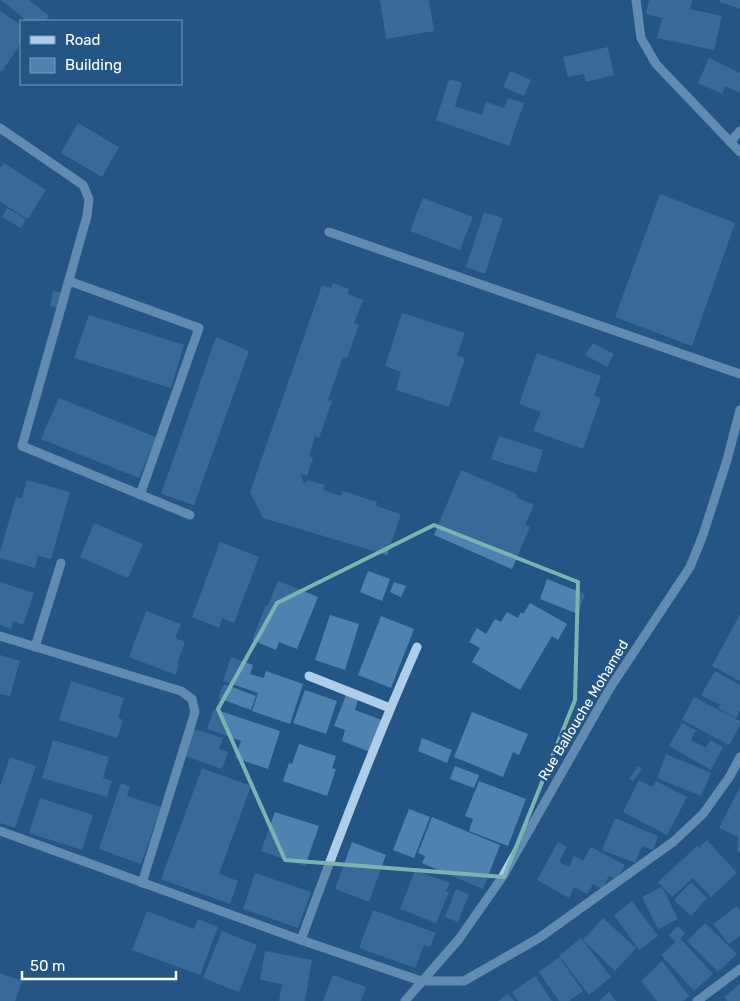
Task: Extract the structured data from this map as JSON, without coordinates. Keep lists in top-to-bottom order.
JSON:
{
  "streets": {
    "street": ["Rue Ballouche Mohamed"]
  },
  "legend": ["Road", "Building"],
  "scale_bar": "50 m"
}
